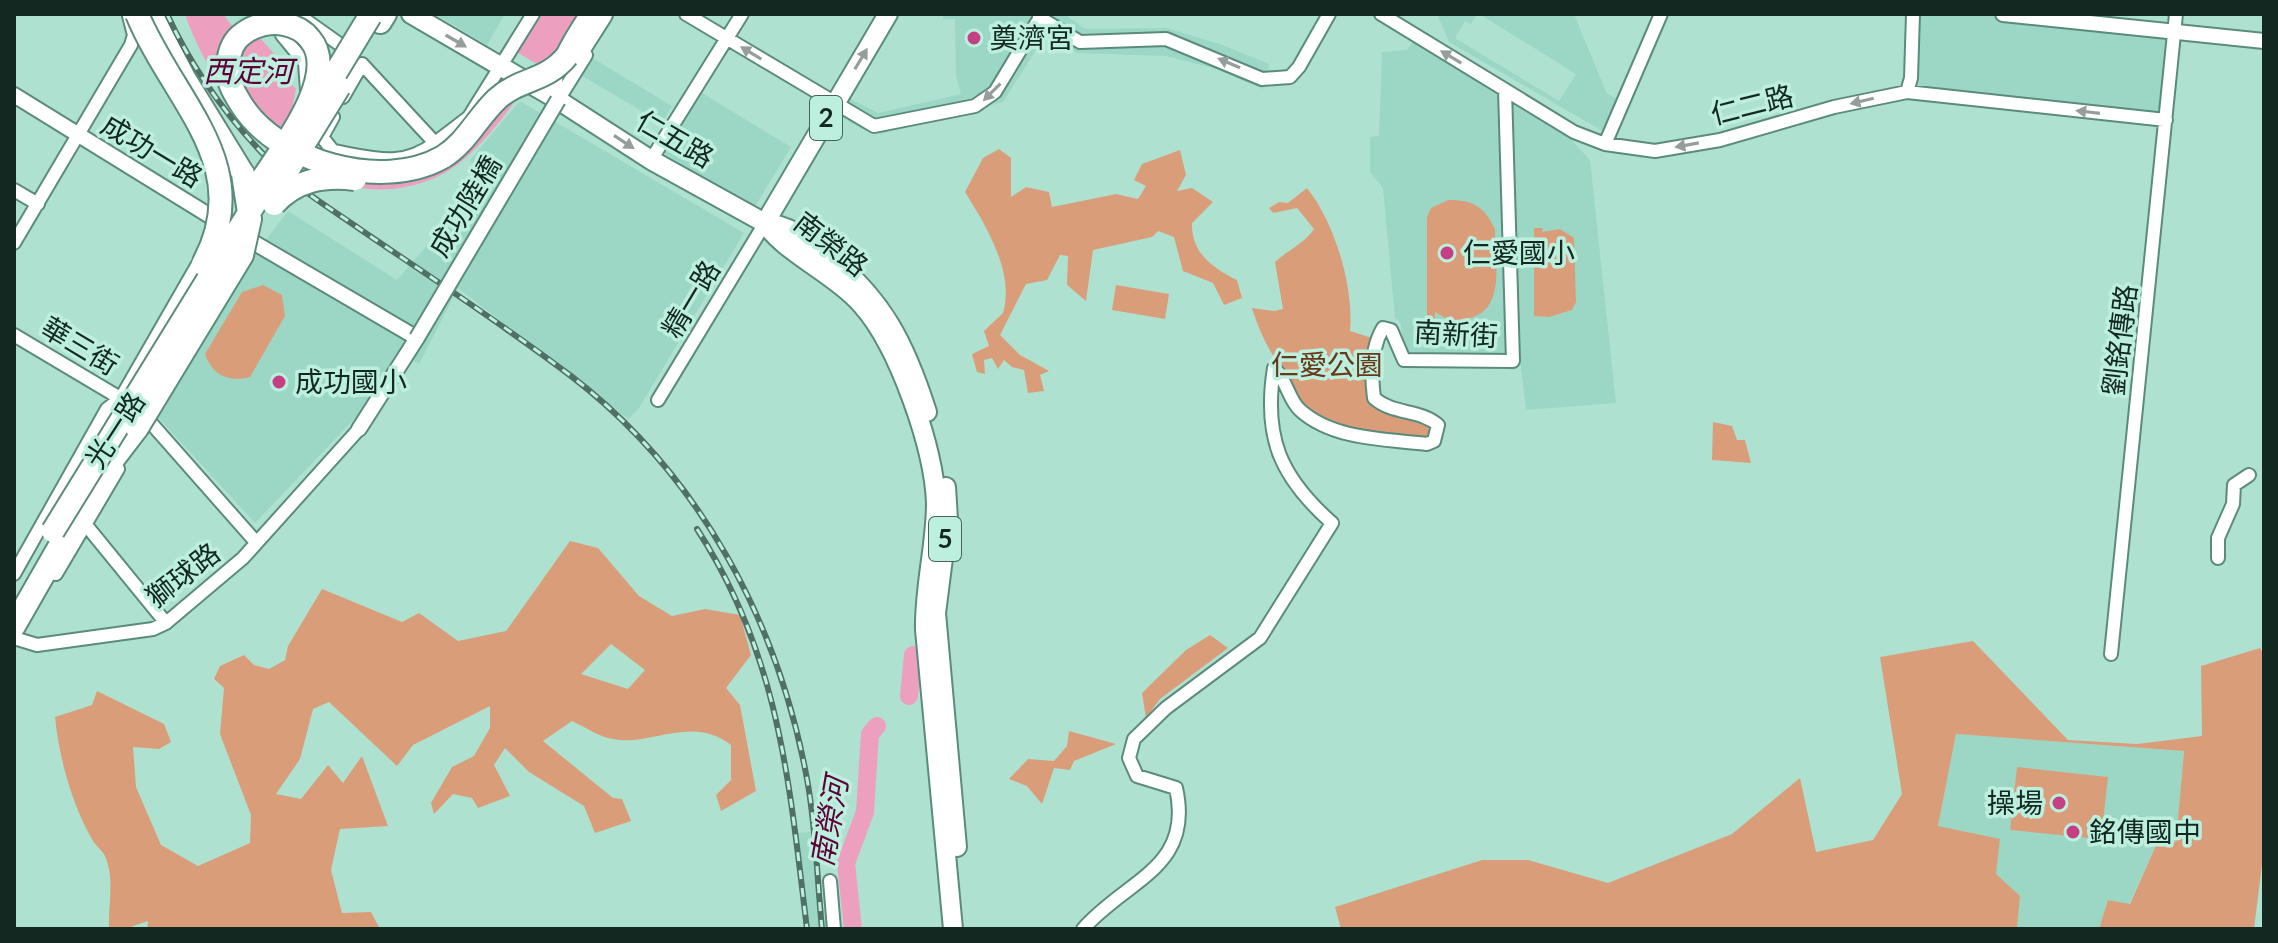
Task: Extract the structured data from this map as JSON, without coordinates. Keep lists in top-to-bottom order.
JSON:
{
  "streets": {
    "main road": [
      "2",
      "仁五路",
      "南榮路",
      "5"
    ],
    "street": [
      "仁二路",
      "成功一路",
      "成功陸橋",
      "精一路",
      "南新街",
      "劉銘傳路",
      "華三街",
      "光一路",
      "獅球路"
    ]
  },
  "crossings": [
    ["仁二路", "南新街"],
    ["仁二路", "劉銘傳路"],
    ["2", "仁五路"],
    ["2", "南榮路"],
    ["2", "精一路"],
    ["仁五路", "成功陸橋"],
    ["仁五路", "南榮路"],
    ["仁五路", "精一路"],
    ["成功一路", "光一路"],
    ["成功陸橋", "獅球路"],
    ["南榮路", "精一路"],
    ["華三街", "光一路"],
    ["華三街", "獅球路"],
    ["光一路", "獅球路"]
  ],
  "one_way": ["仁二路", "仁五路"],
  "water": ["西定河", "南榮河"],
  "parks": ["仁愛公園"],
  "places": [
    "奠濟宮",
    "仁愛國小",
    "成功國小",
    "操場",
    "銘傳國中"
  ]
}
